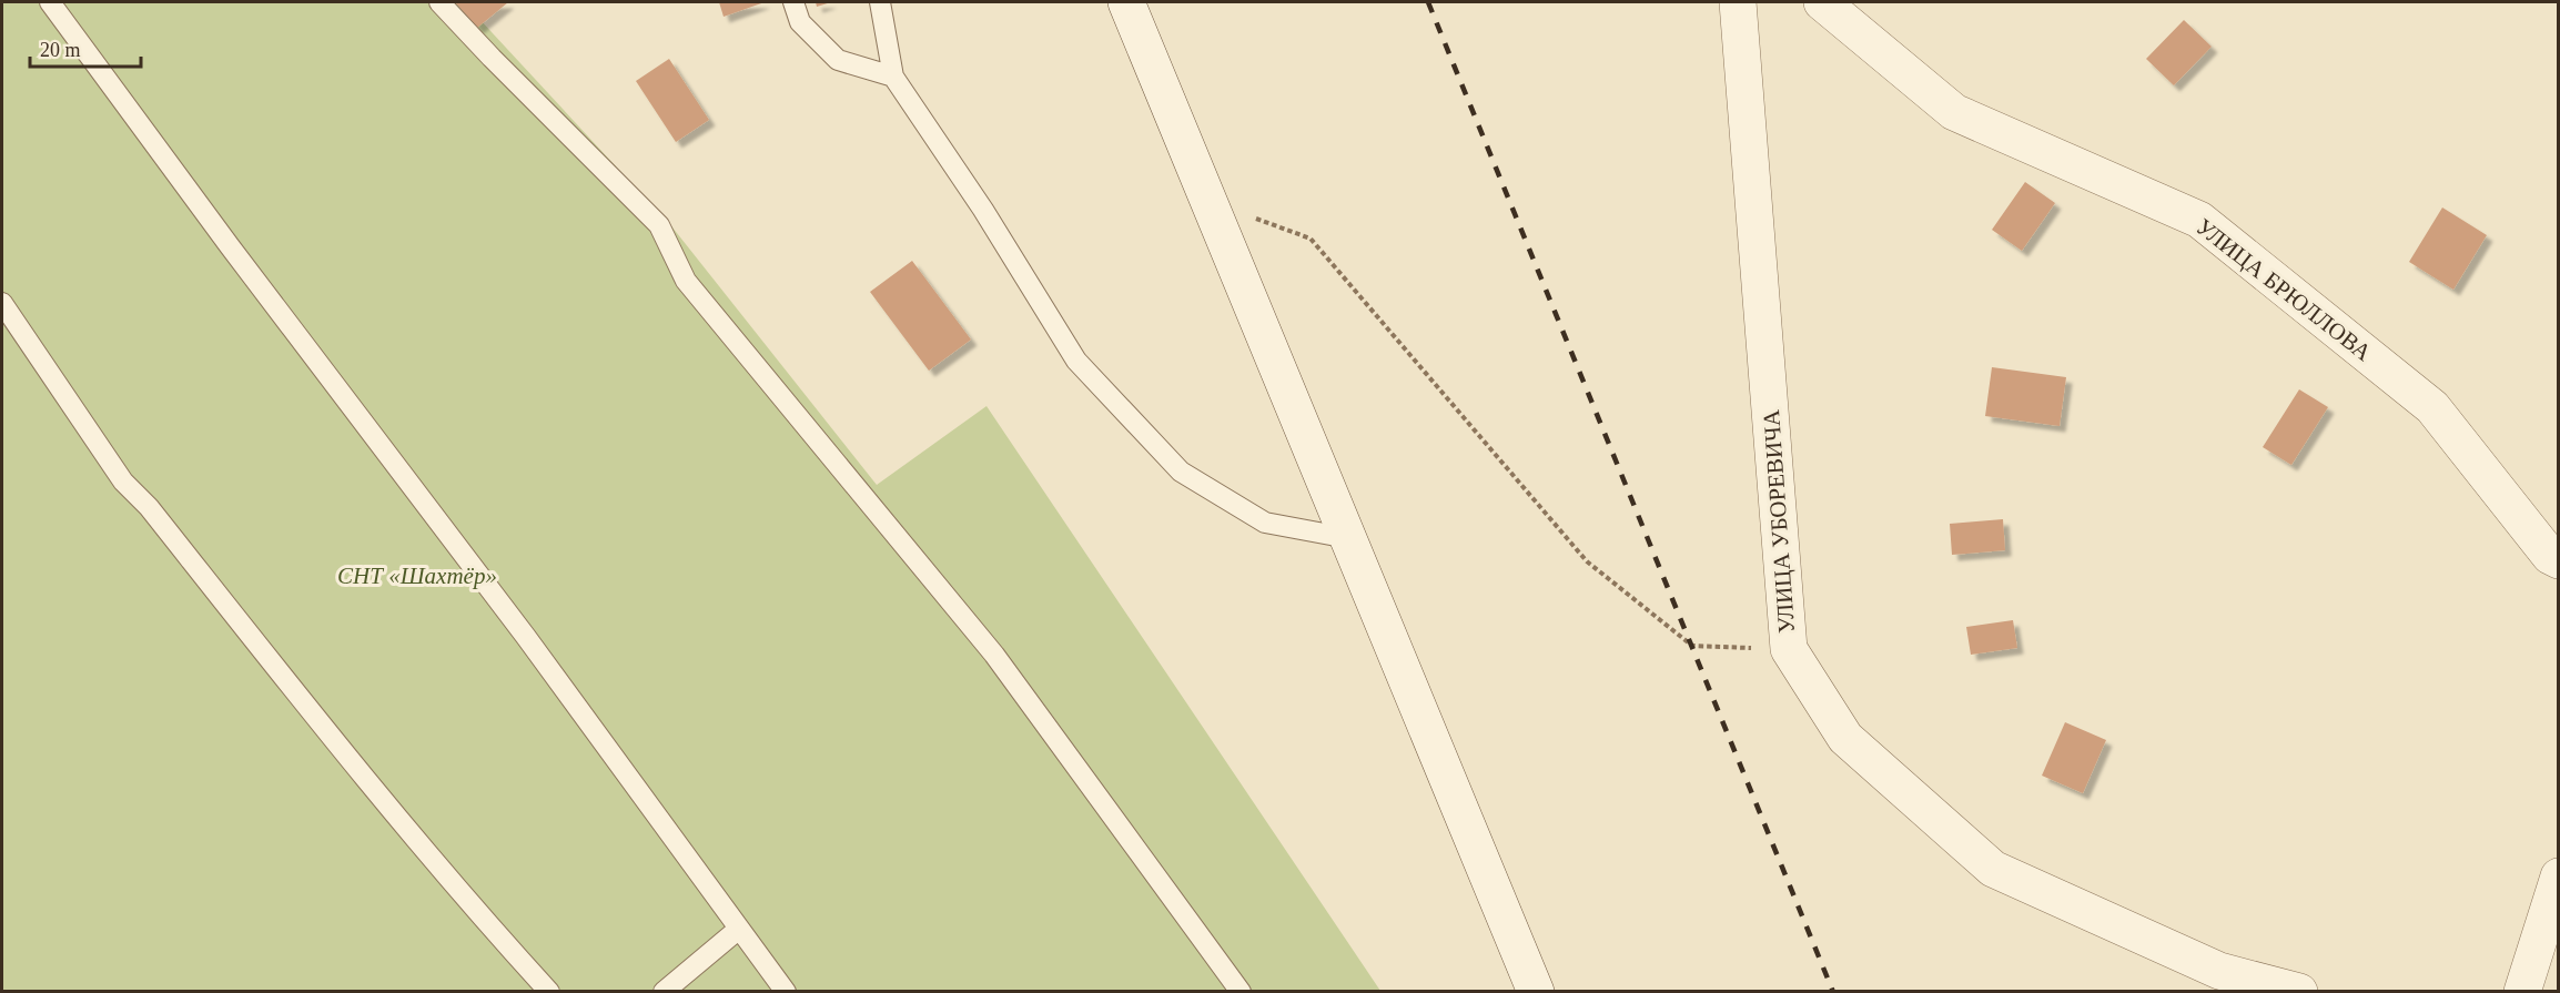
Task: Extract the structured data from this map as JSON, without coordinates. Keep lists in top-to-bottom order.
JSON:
{
  "streets": {
    "street": ["УЛИЦА БРЮЛЛОВА", "УЛИЦА УБОРЕВИЧА"]
  },
  "parks": ["СНТ «Шахтёр»"],
  "scale_bar": "20 m"
}
